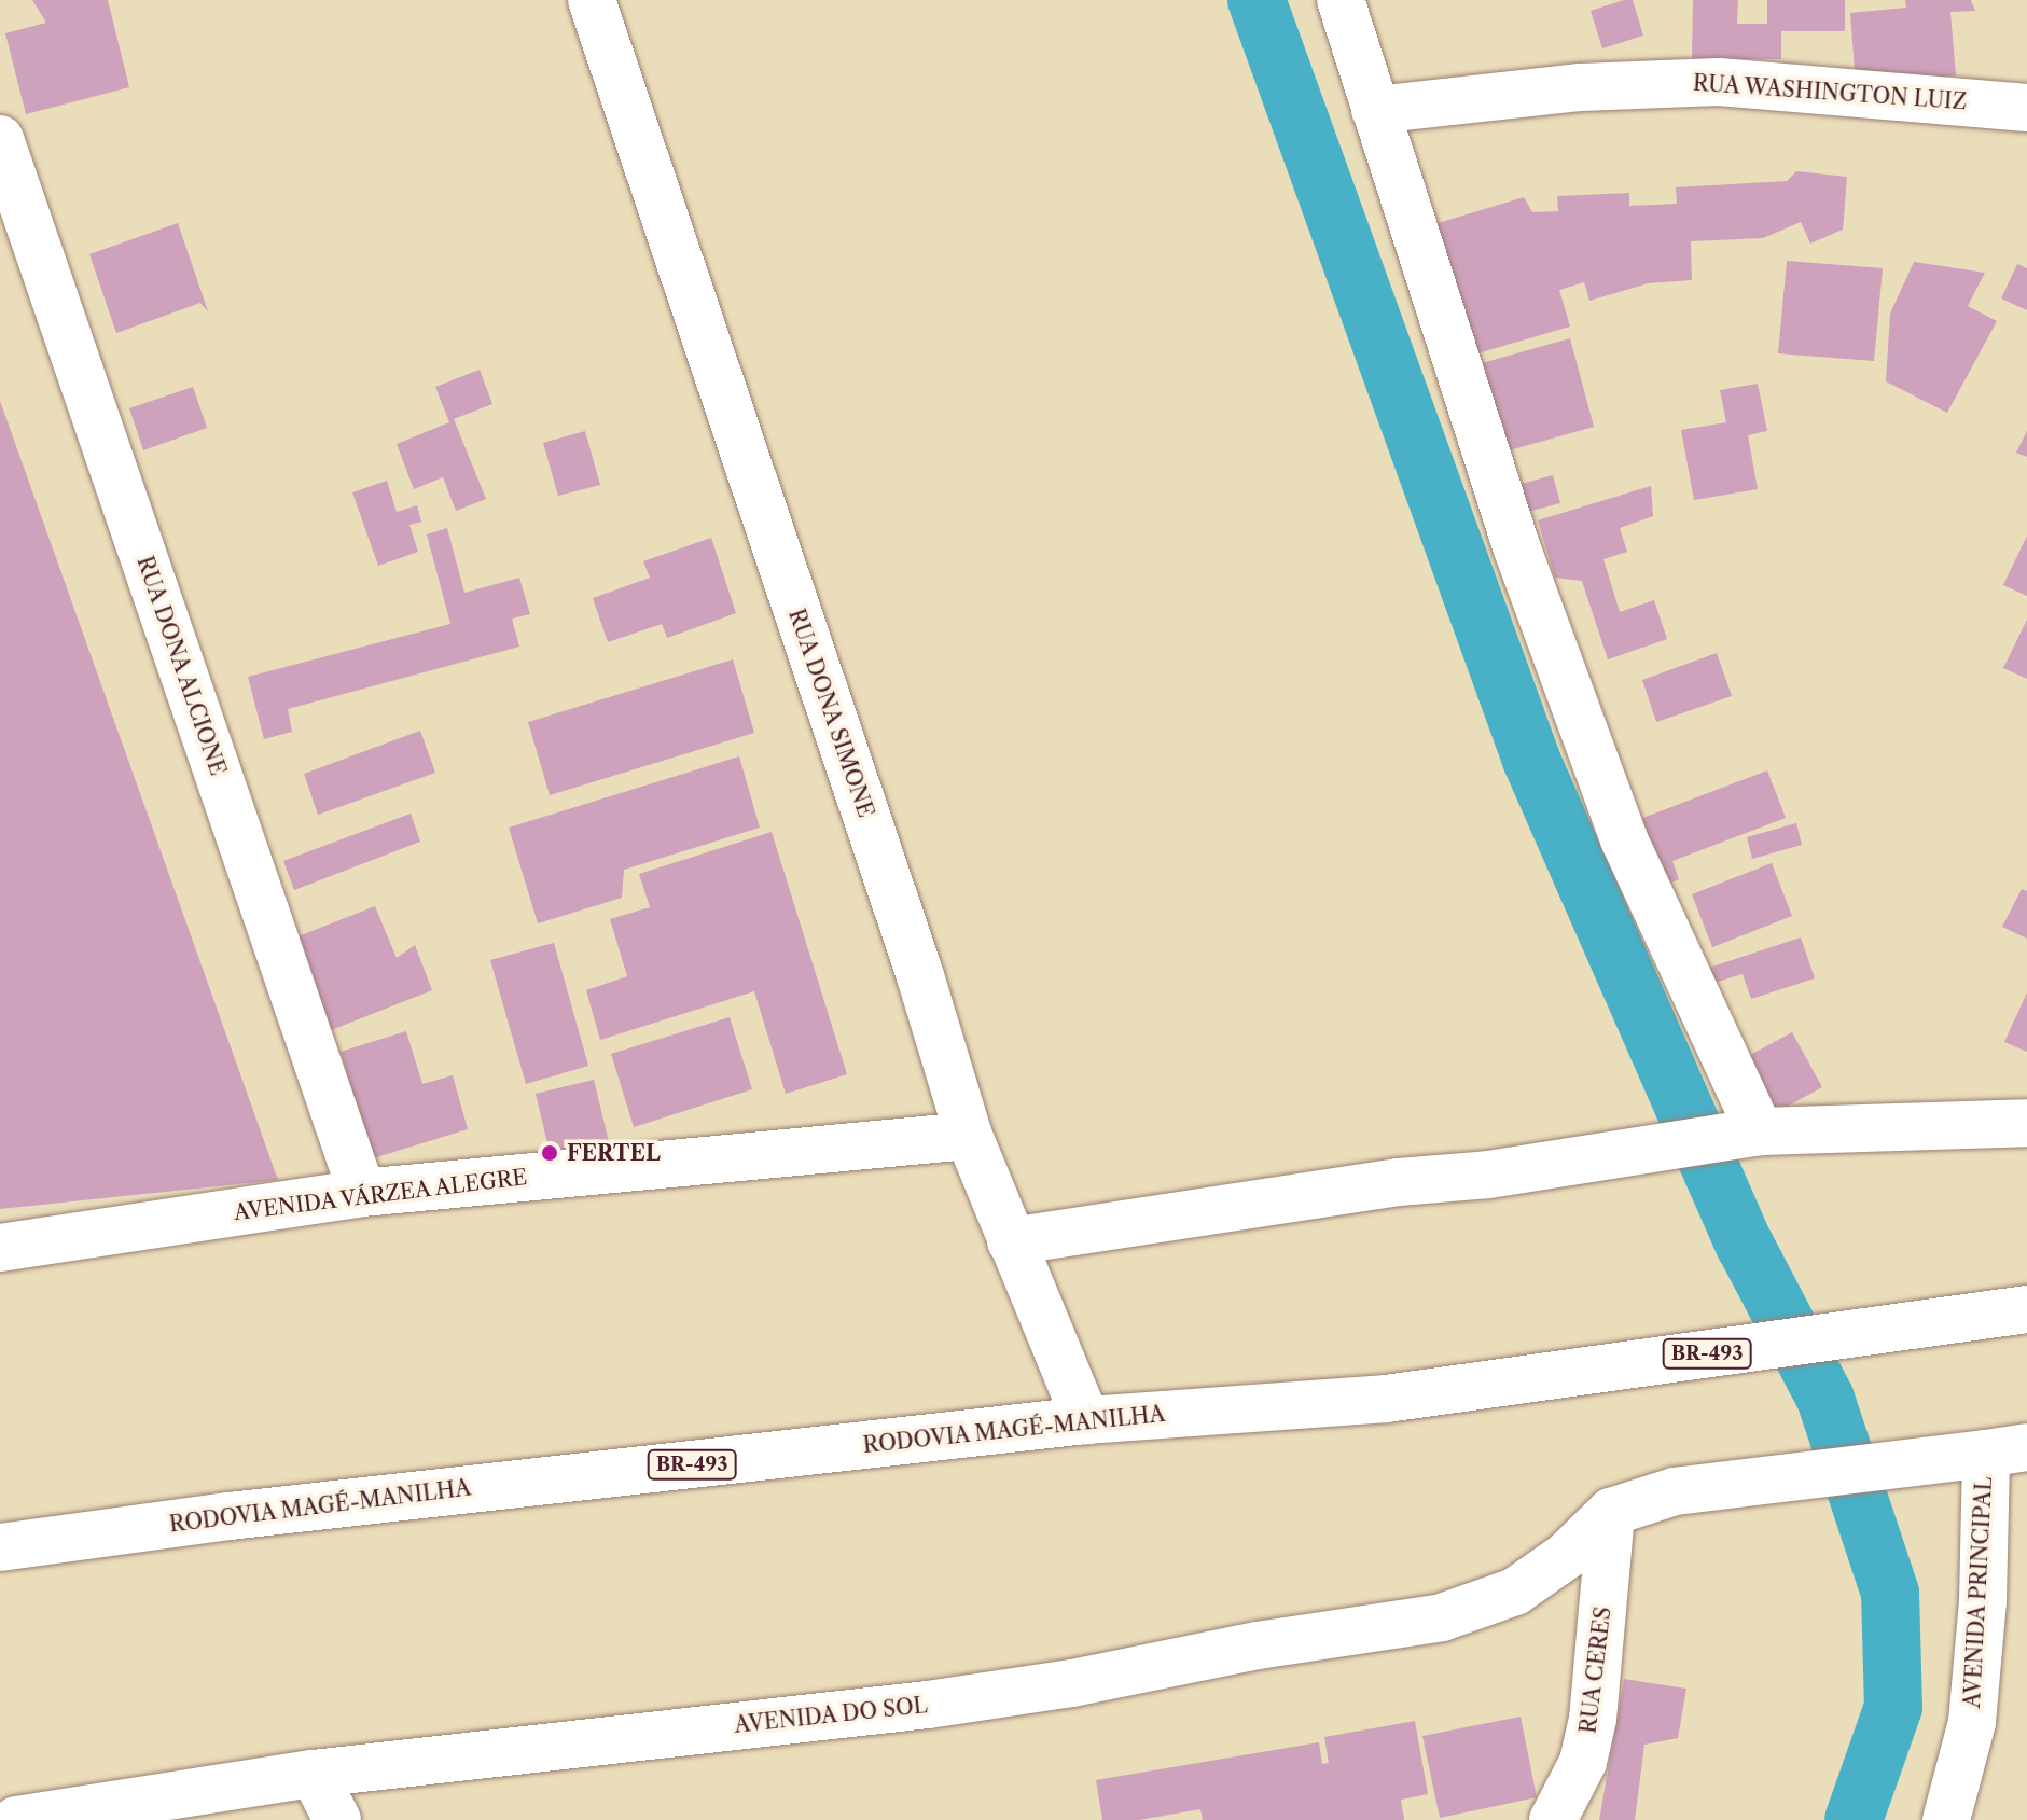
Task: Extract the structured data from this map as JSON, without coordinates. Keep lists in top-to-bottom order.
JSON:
{
  "streets": {
    "main road": [
      "RUA WASHINGTON LUIZ",
      "RUA DONA ALCIONE",
      "RUA DONA SIMONE",
      "AVENIDA VÁRZEA ALEGRE",
      "BR-493",
      "RODOVIA MAGÉ-MANILHA",
      "AVENIDA PRINCIPAL",
      "RUA CERES",
      "AVENIDA DO SOL"
    ]
  },
  "crossings": [
    ["RUA DONA ALCIONE", "AVENIDA VÁRZEA ALEGRE"],
    ["RUA DONA SIMONE", "AVENIDA VÁRZEA ALEGRE"],
    ["RUA DONA SIMONE", "RODOVIA MAGÉ-MANILHA"],
    ["RUA CERES", "AVENIDA DO SOL"]
  ],
  "places": ["FERTEL"]
}
